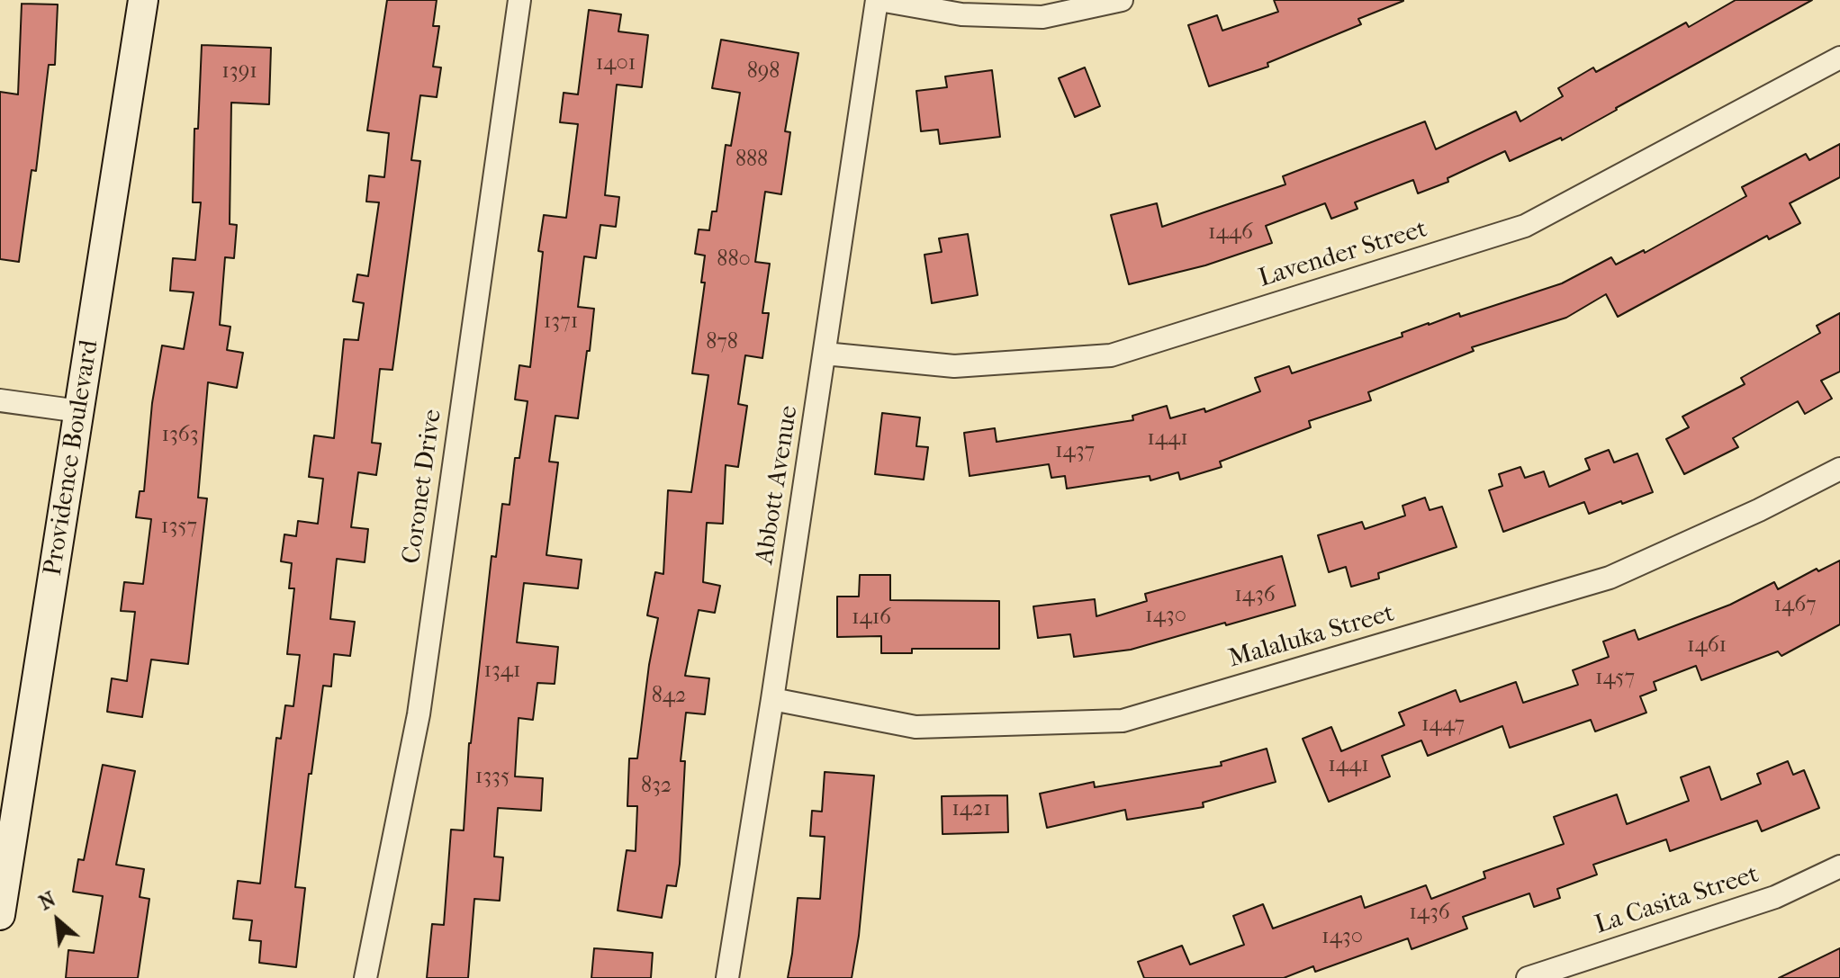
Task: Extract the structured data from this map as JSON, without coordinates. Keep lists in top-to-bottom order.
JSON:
{
  "streets": {
    "main road": ["Providence Boulevard"],
    "street": [
      "Lavender Street",
      "Abbott Avenue",
      "Coronet Drive",
      "Malaluka Street",
      "La Casita Street"
    ]
  },
  "crossings": [
    ["Lavender Street", "Abbott Avenue"],
    ["Abbott Avenue", "Malaluka Street"]
  ],
  "house_numbers": [
    "1401",
    "1391",
    "898",
    "888",
    "1446",
    "880",
    "1371",
    "878",
    "1363",
    "1441",
    "1437",
    "1357",
    "1436",
    "1467",
    "1430",
    "1416",
    "1461",
    "1341",
    "1457",
    "842",
    "1447",
    "1441",
    "1335",
    "832",
    "1421",
    "1436",
    "1430"
  ],
  "north": "top left"
}
